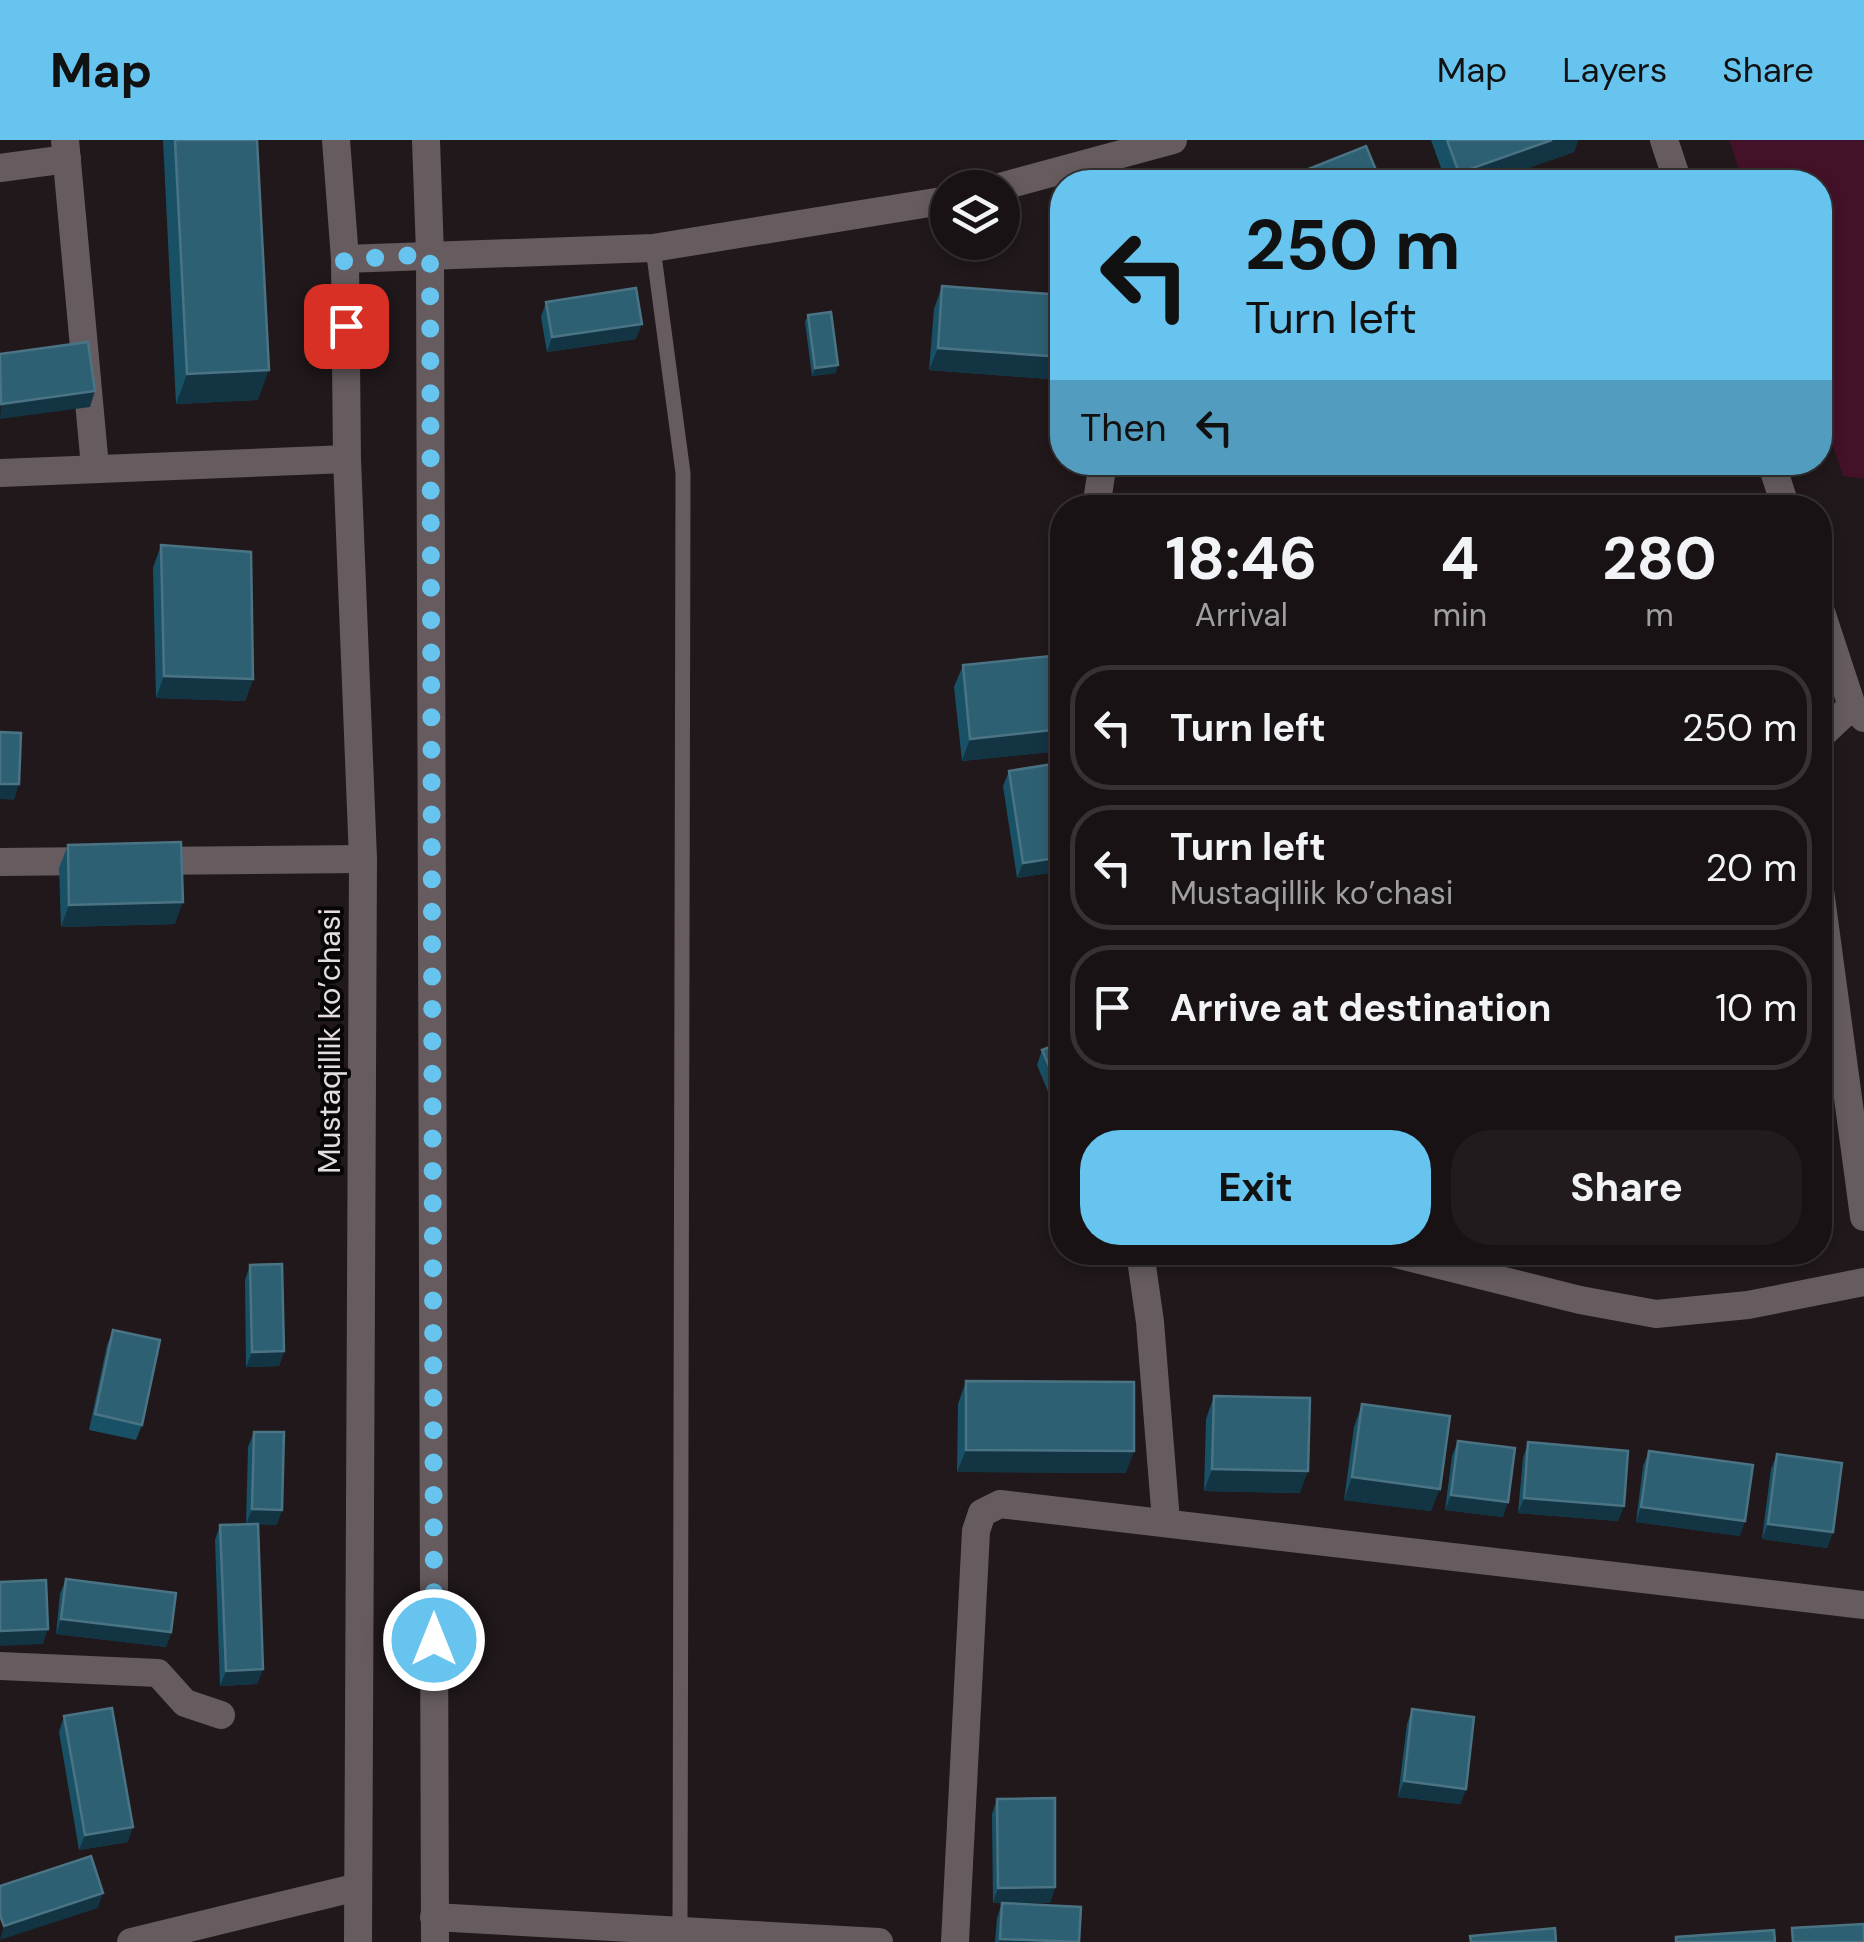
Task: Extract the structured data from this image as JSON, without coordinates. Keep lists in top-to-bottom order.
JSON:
{
  "streets": {
    "street": ["Mustaqillik ko’chasi"]
  },
  "page": {
    "header": "Map",
    "nav": ["Map", "Layers", "Share"],
    "turn": ["250 m", "Turn left"],
    "then": "Then",
    "eta": [
      "18:46",
      "Arrival",
      "4",
      "min",
      "280",
      "m"
    ],
    "list": [
      {
        "name": "Turn left",
        "value": "250 m"
      },
      {
        "name": "Turn left",
        "note": "Mustaqillik ko’chasi",
        "value": "20 m"
      },
      {
        "name": "Arrive at destination",
        "value": "10 m"
      }
    ],
    "buttons": ["Exit", "Share"]
  }
}
